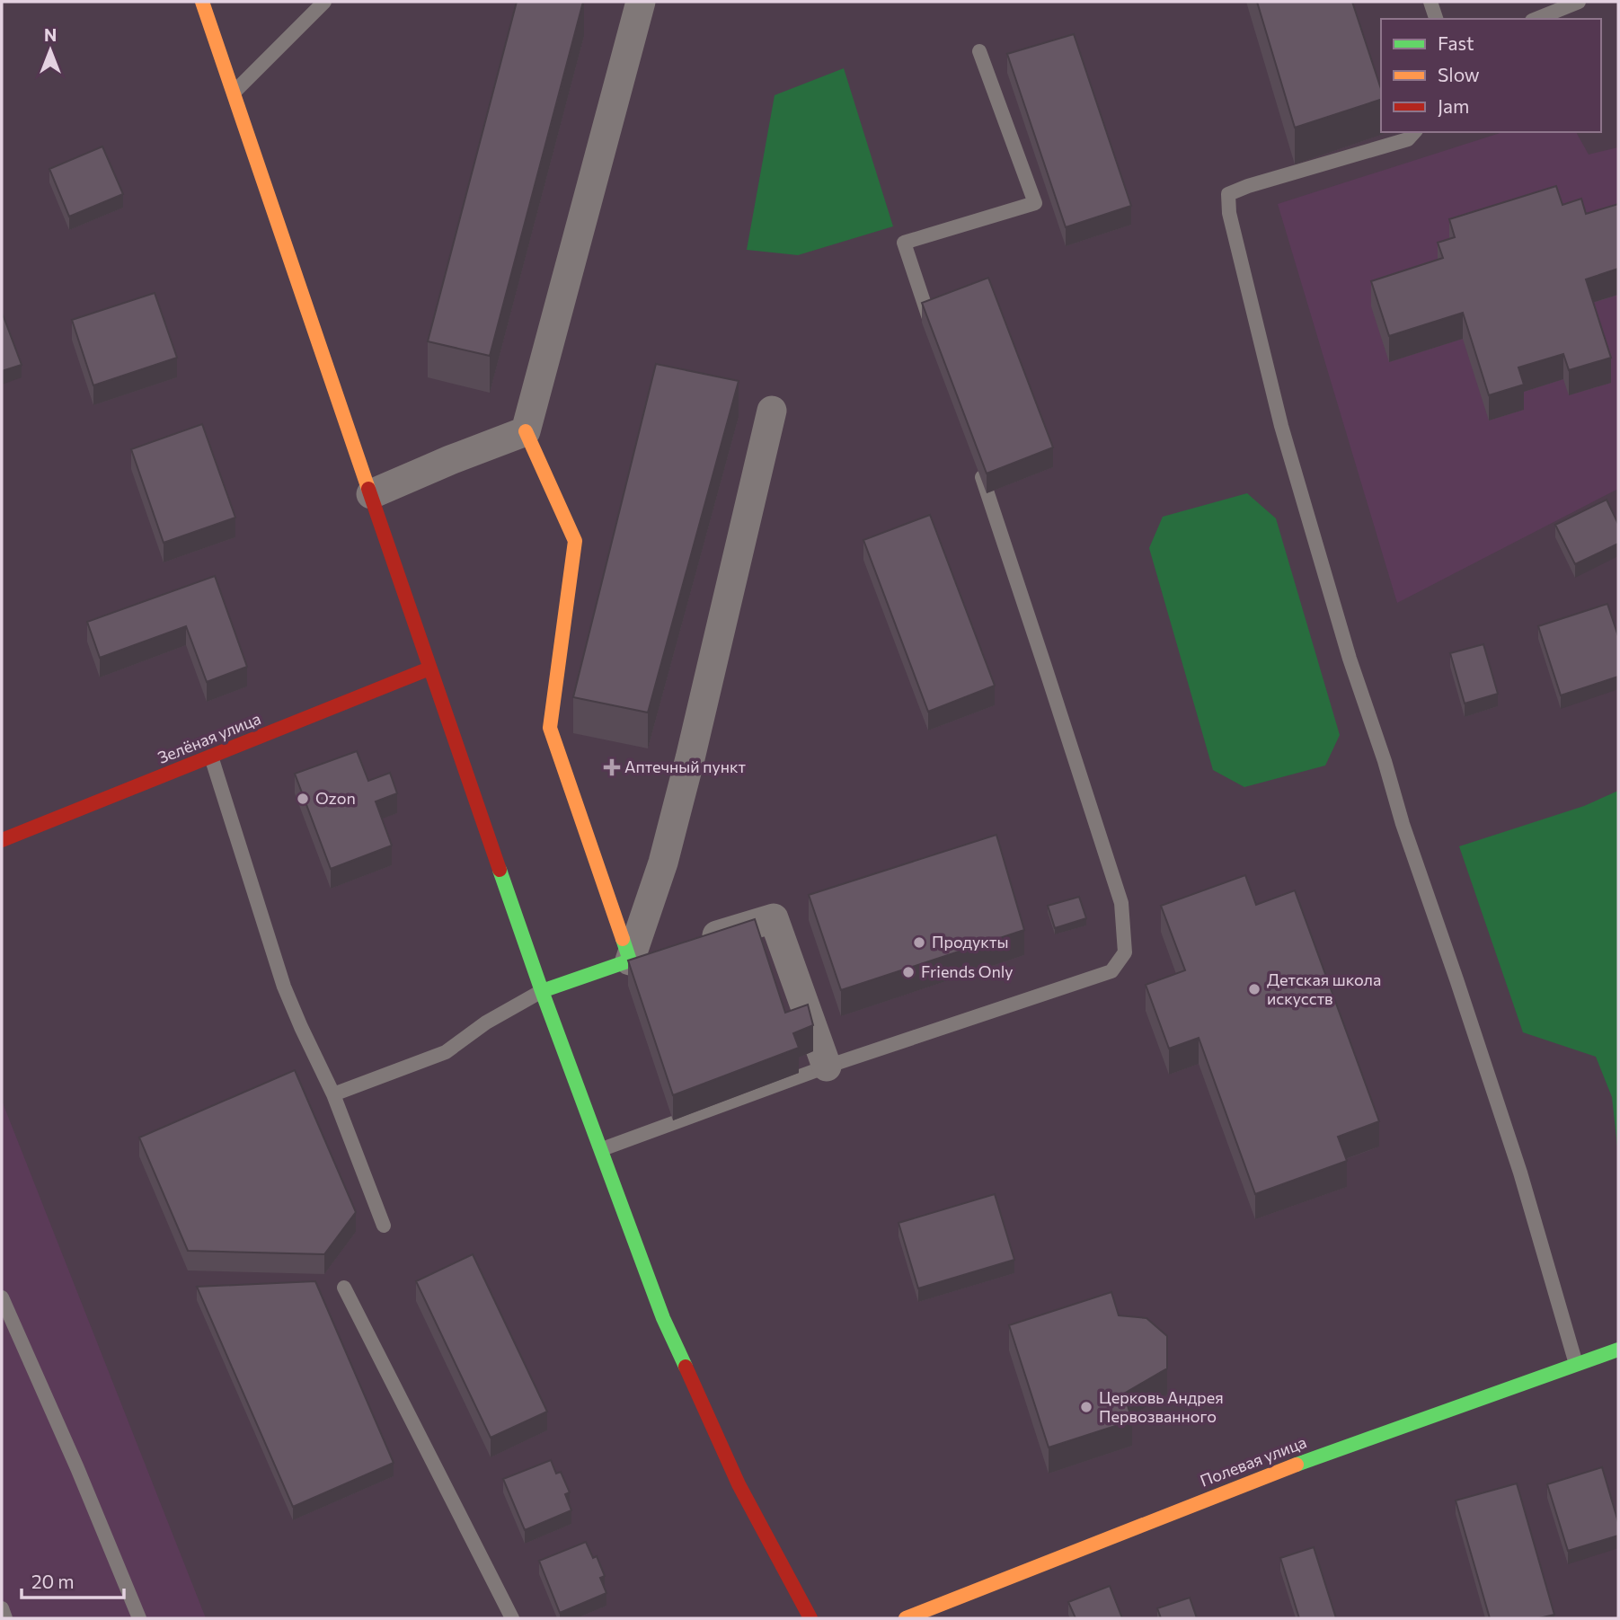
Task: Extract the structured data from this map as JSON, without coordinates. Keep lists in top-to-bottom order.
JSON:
{
  "streets": {
    "street": ["Зелёная улица", "Полевая улица"]
  },
  "places": {
    "health": ["Аптечный пункт"],
    "other": [
      "Ozon",
      "Продукты",
      "Friends Only",
      "Детская школа искусств",
      "Церковь Андрея Первозванного"
    ]
  },
  "legend": ["Fast", "Slow", "Jam"],
  "scale_bar": "20 m",
  "north": "top"
}
